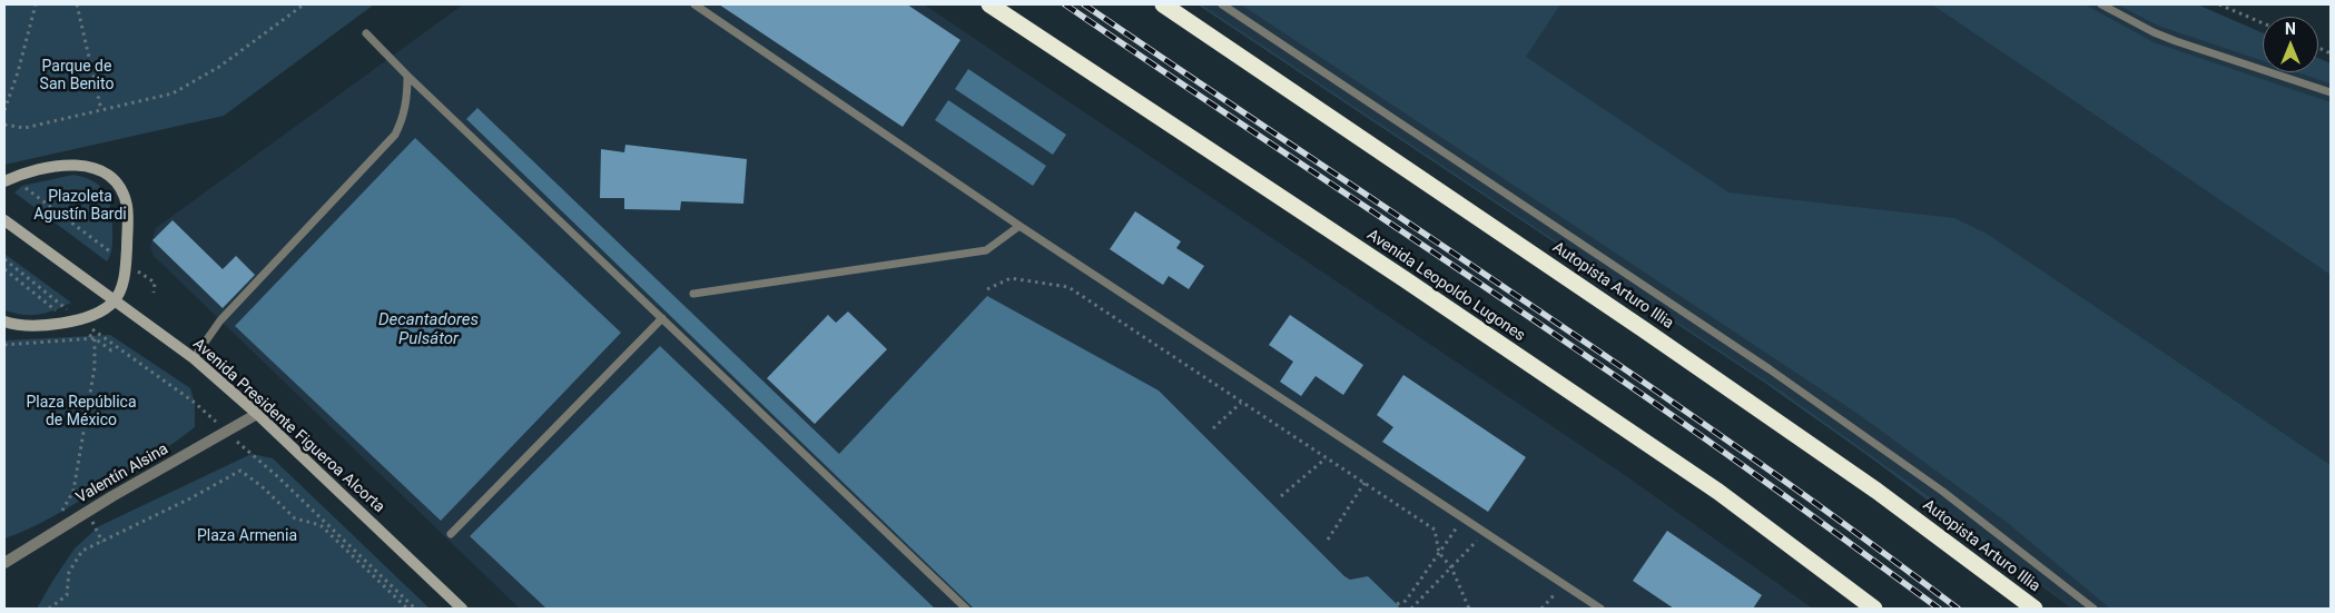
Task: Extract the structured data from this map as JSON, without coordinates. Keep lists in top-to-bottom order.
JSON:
{
  "streets": {
    "highway": ["Avenida Leopoldo Lugones", "Autopista Arturo Illia"],
    "main road": ["Avenida Presidente Figueroa Alcorta"],
    "street": ["Valentín Alsina"]
  },
  "crossings": [
    ["Avenida Presidente Figueroa Alcorta", "Valentín Alsina"]
  ],
  "water": ["Decantadores Pulsátor"],
  "parks": [
    "Parque de San Benito",
    "Plazoleta Agustín Bardi",
    "Plaza República de México",
    "Plaza Armenia"
  ],
  "north": "top"
}
